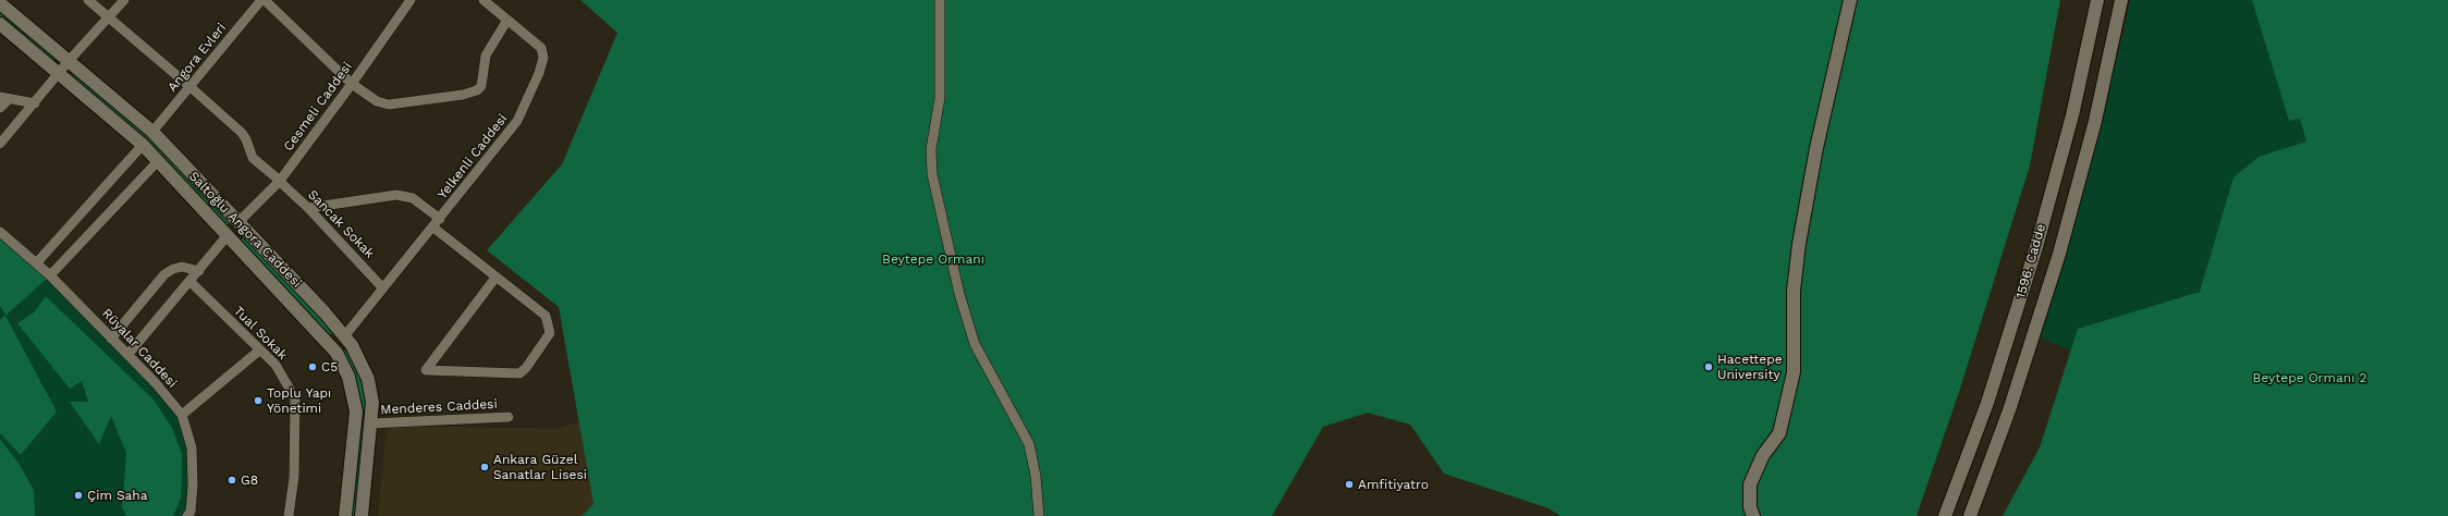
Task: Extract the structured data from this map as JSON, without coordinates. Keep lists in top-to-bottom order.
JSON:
{
  "streets": {
    "street": [
      "Angora Evleri",
      "Cesmeli Caddesi",
      "Yelkenli Caddesi",
      "Sancak Sokak",
      "Saltoğlu Angora Caddesi",
      "1596. Cadde",
      "Tual Sokak",
      "Rüyalar Caddesi",
      "Menderes Caddesi"
    ]
  },
  "crossings": [
    ["Angora Evleri", "Sancak Sokak"],
    ["Angora Evleri", "Saltoğlu Angora Caddesi"],
    ["Cesmeli Caddesi", "Sancak Sokak"],
    ["Cesmeli Caddesi", "Saltoğlu Angora Caddesi"],
    ["Yelkenli Caddesi", "Sancak Sokak"],
    ["Yelkenli Caddesi", "Saltoğlu Angora Caddesi"],
    ["Saltoğlu Angora Caddesi", "Menderes Caddesi"]
  ],
  "parks": ["Beytepe Ormanı", "Beytepe Ormanı 2"],
  "places": [
    "C5",
    "Hacettepe University",
    "Toplu Yapı Yönetimi",
    "Ankara Güzel Sanatlar Lisesi",
    "G8",
    "Amfitiyatro",
    "Çim Saha"
  ]
}
